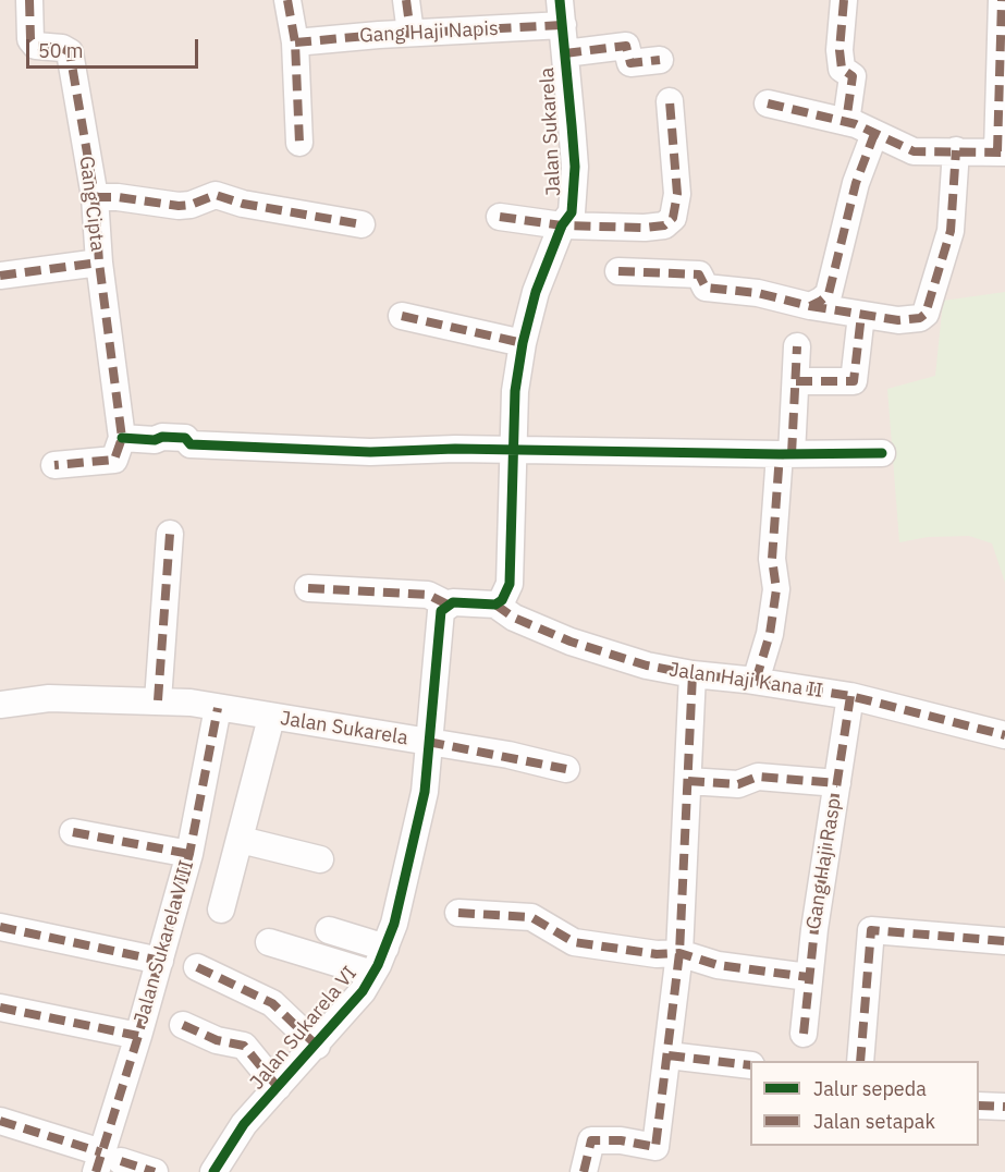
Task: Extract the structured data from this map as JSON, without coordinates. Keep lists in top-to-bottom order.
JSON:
{
  "streets": {
    "street": [
      "Gang Haji Napis",
      "Jalan Sukarela",
      "Gang Cipta",
      "Jalan Haji Kana II",
      "Gang Haji Rasp",
      "Jalan Sukarela VIII",
      "Jalan Sukarela VI"
    ]
  },
  "crossings": [
    ["Gang Haji Napis", "Jalan Sukarela"],
    ["Jalan Sukarela", "Jalan Haji Kana II"],
    ["Jalan Sukarela", "Jalan Sukarela VIII"],
    ["Jalan Sukarela", "Jalan Sukarela VI"],
    ["Jalan Haji Kana II", "Gang Haji Rasp"]
  ],
  "legend": ["Jalur sepeda", "Jalan setapak"],
  "scale_bar": "50 m"
}
